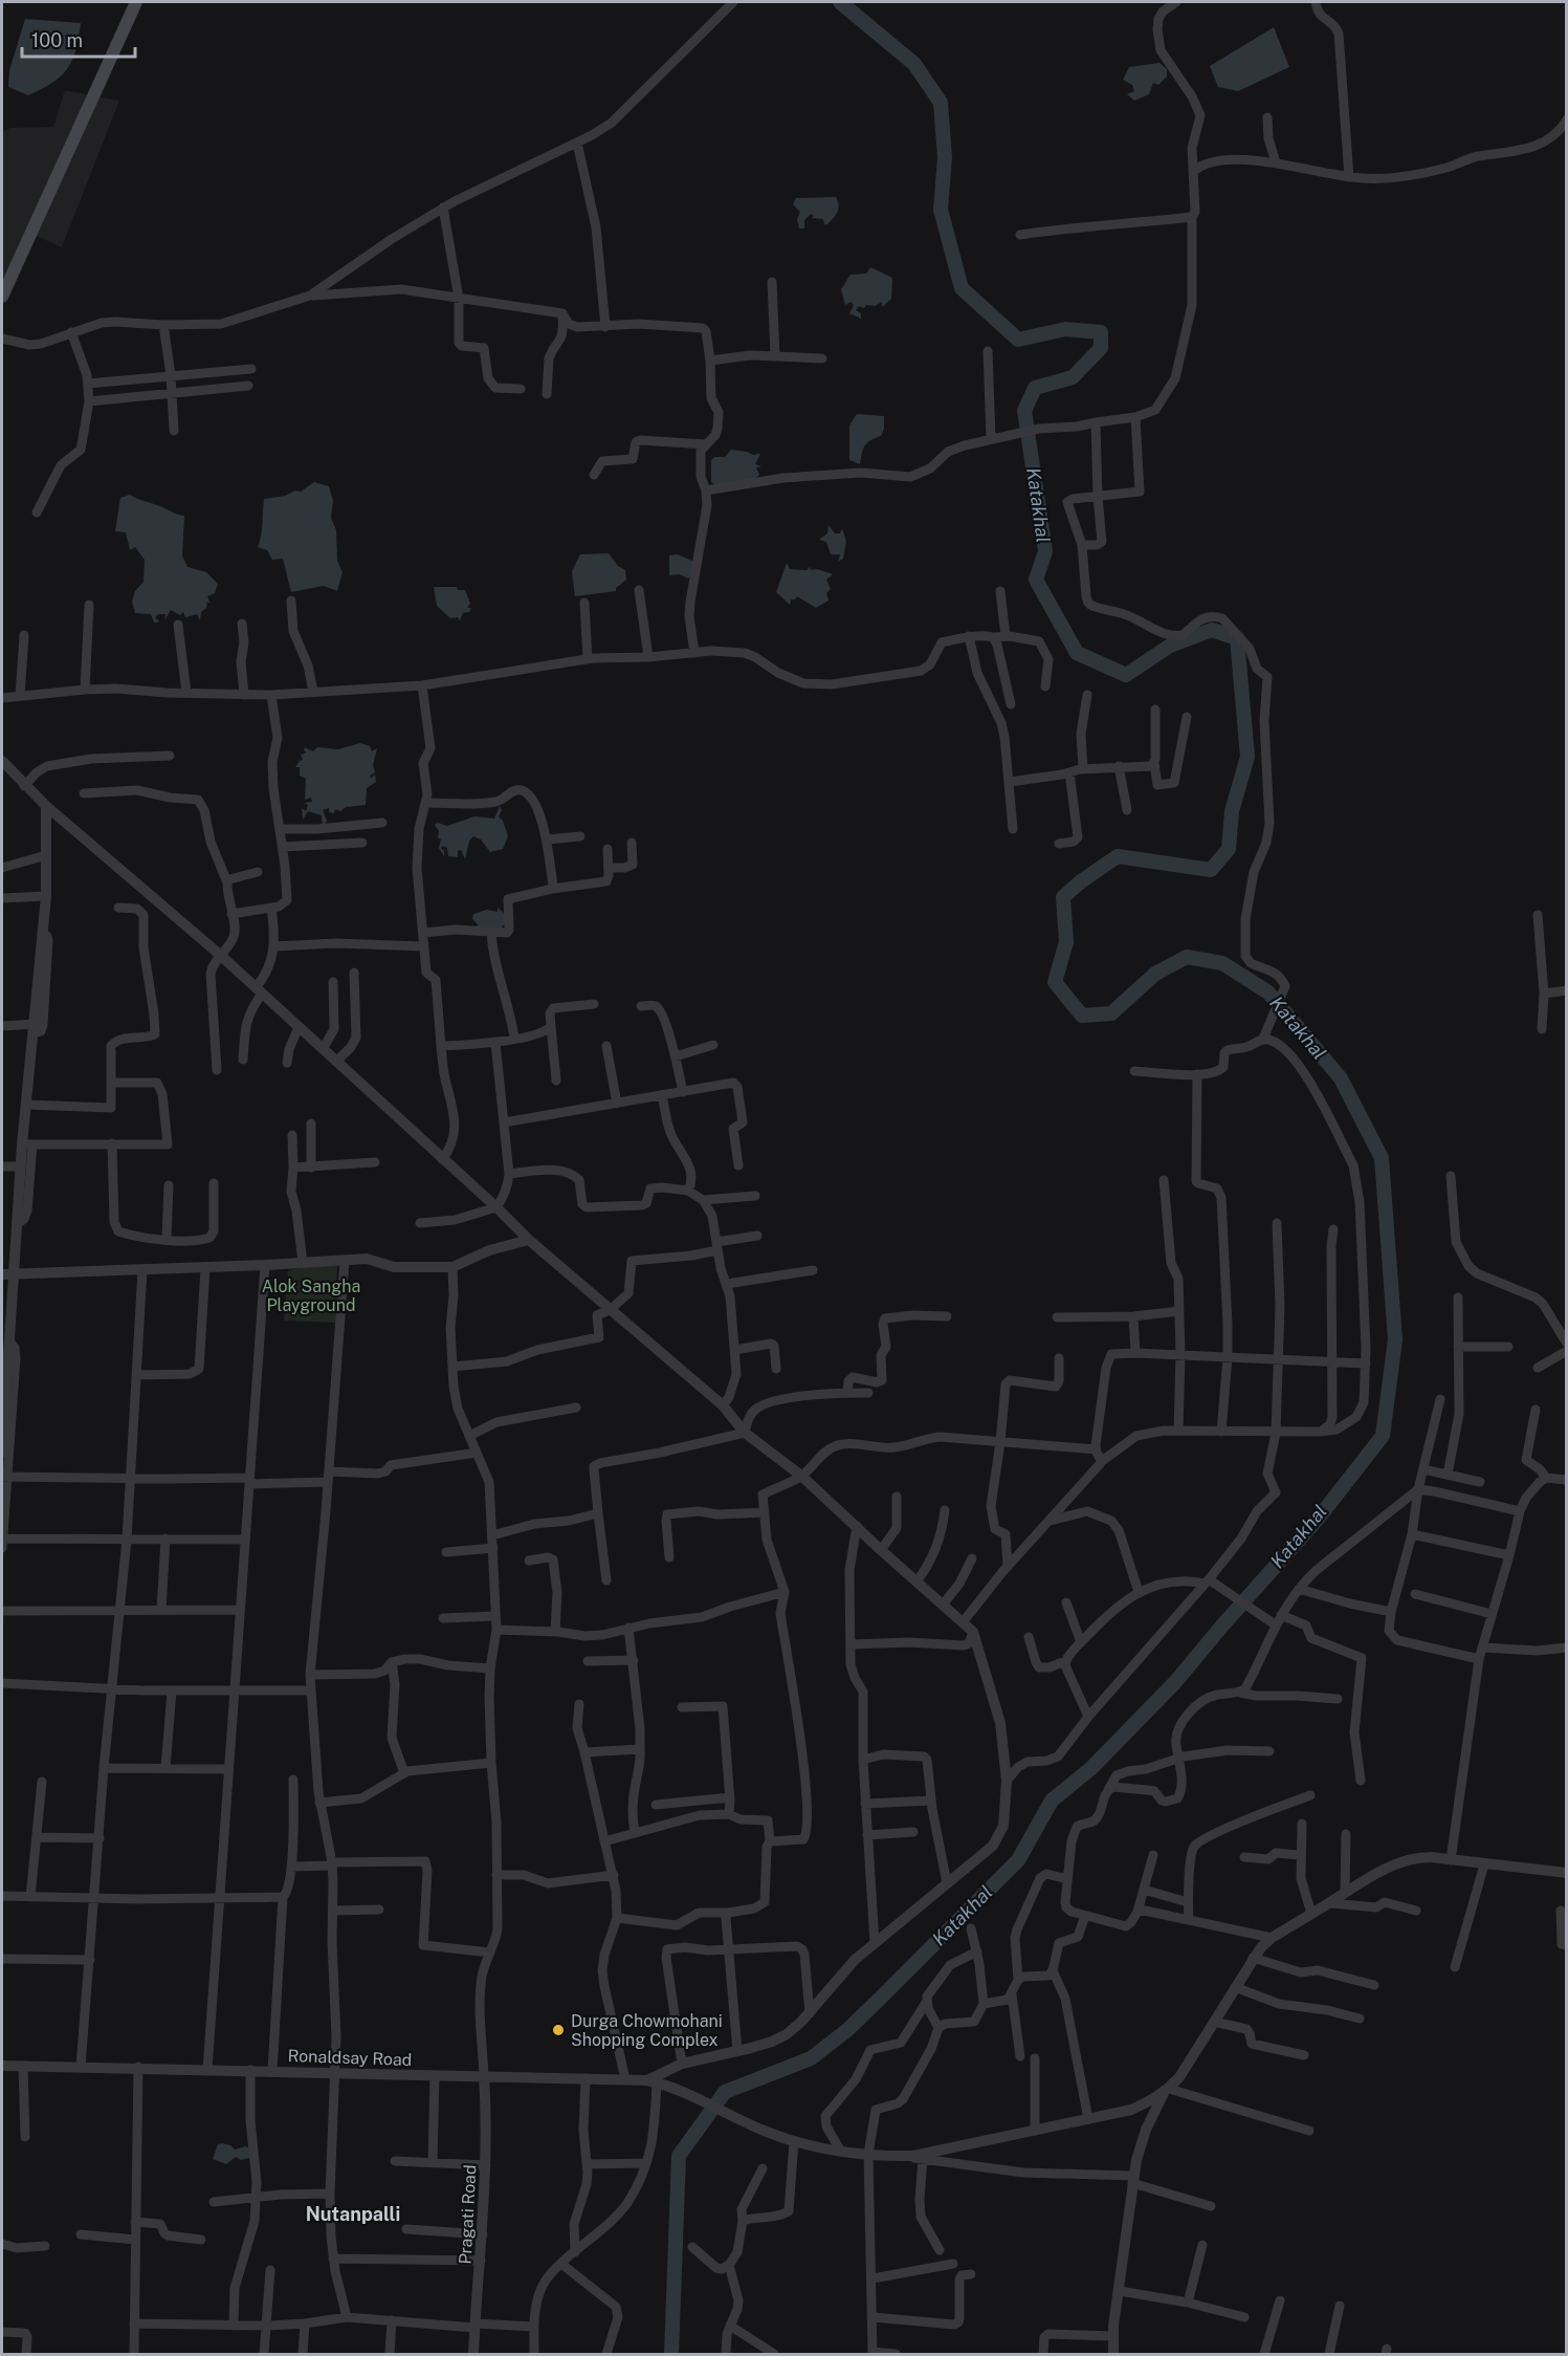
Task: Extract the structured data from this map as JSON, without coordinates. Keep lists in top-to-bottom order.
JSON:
{
  "streets": {
    "street": ["Ronaldsay Road", "Pragati Road"]
  },
  "crossings": [
    ["Ronaldsay Road", "Pragati Road"]
  ],
  "districts": ["Nutanpalli"],
  "water": ["Katakhal"],
  "parks": ["Alok Sangha Playground"],
  "places": ["Durga Chowmohani Shopping Complex"],
  "scale_bar": "100 m"
}
